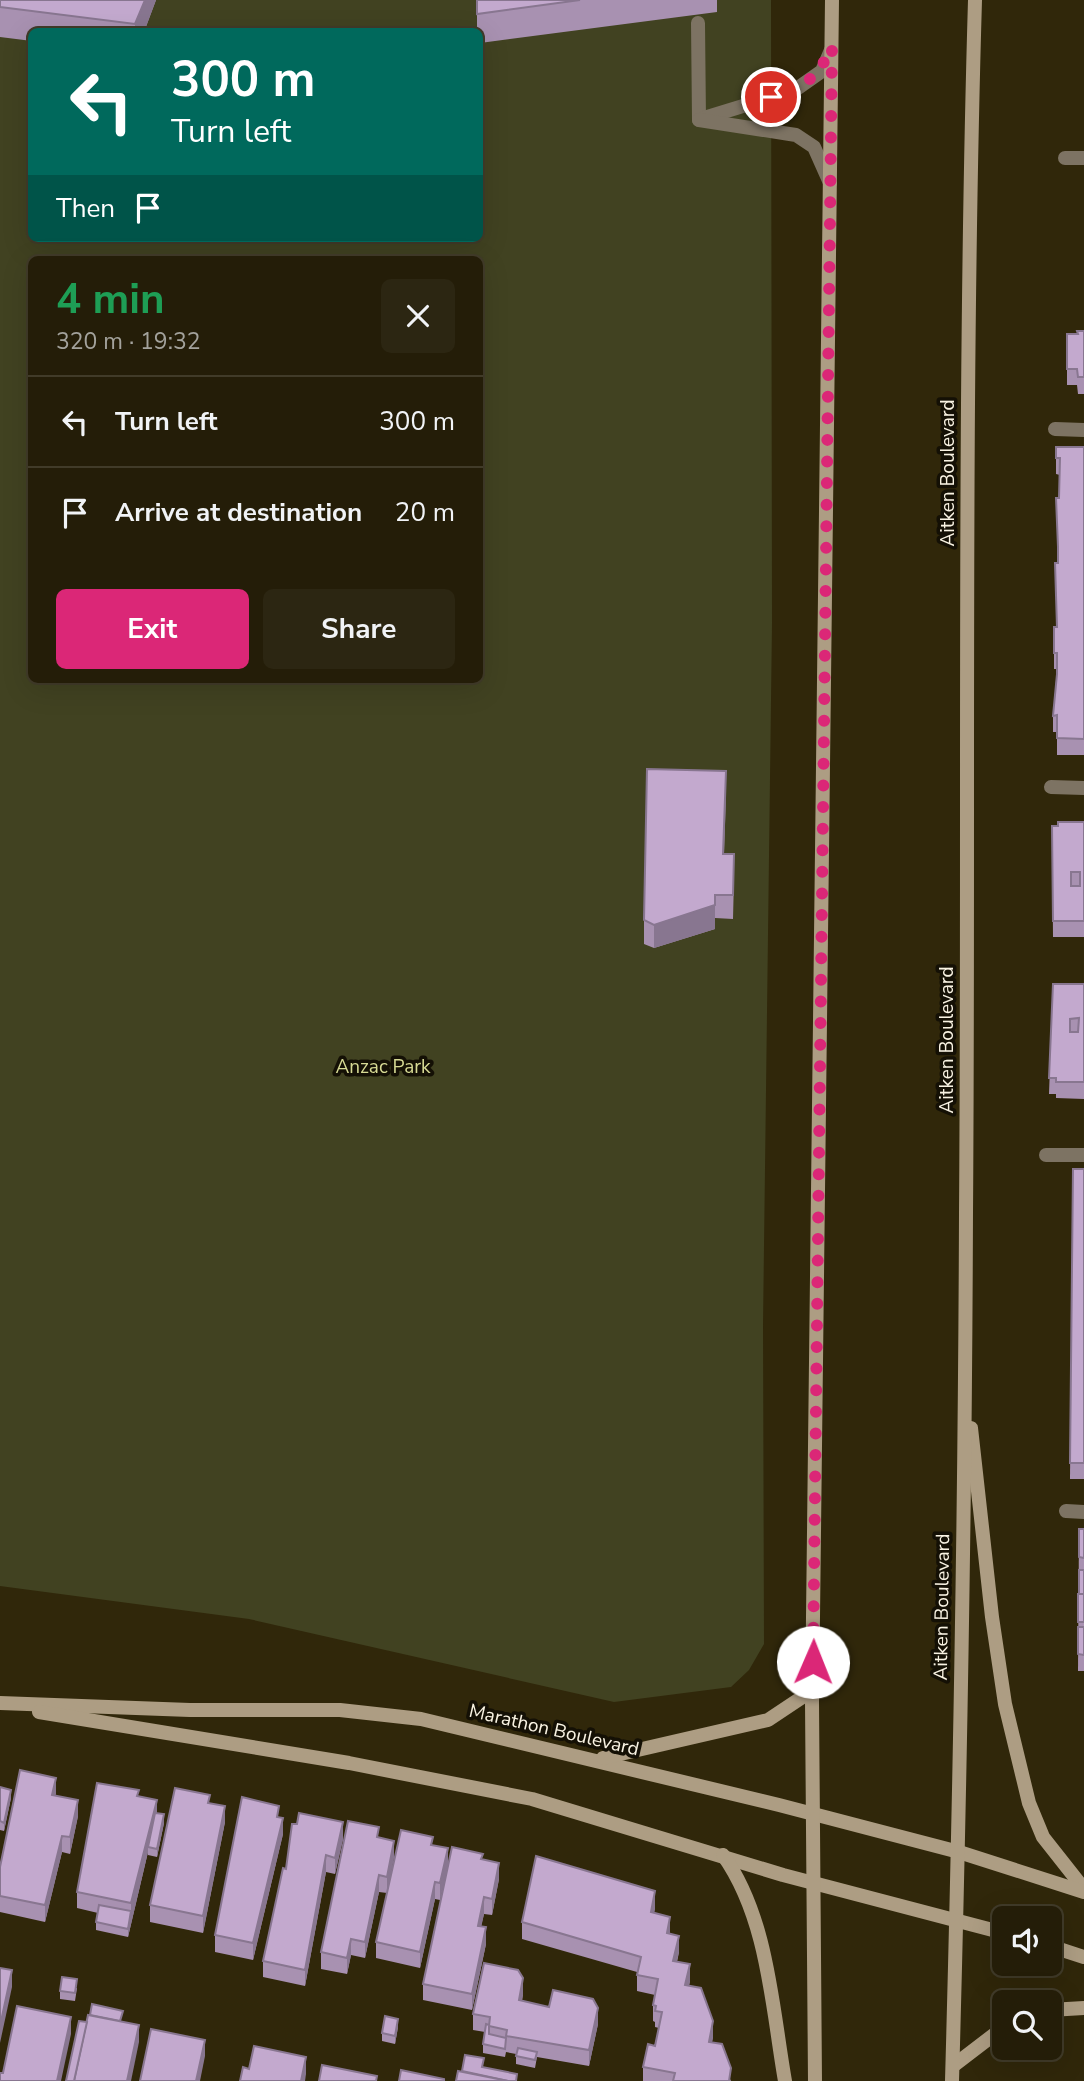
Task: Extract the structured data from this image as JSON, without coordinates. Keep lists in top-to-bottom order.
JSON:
{
  "streets": {
    "main road": ["Aitken Boulevard", "Marathon Boulevard"]
  },
  "crossings": [
    ["Aitken Boulevard", "Marathon Boulevard"]
  ],
  "parks": ["Anzac Park"],
  "page": {
    "turn": ["300 m", "Turn left"],
    "then": "Then",
    "heading": ["4 min", "320 m · 19:32"],
    "list": [
      {
        "name": "Turn left",
        "value": "300 m"
      },
      {
        "name": "Arrive at destination",
        "value": "20 m"
      }
    ],
    "buttons": ["Exit", "Share"]
  }
}
